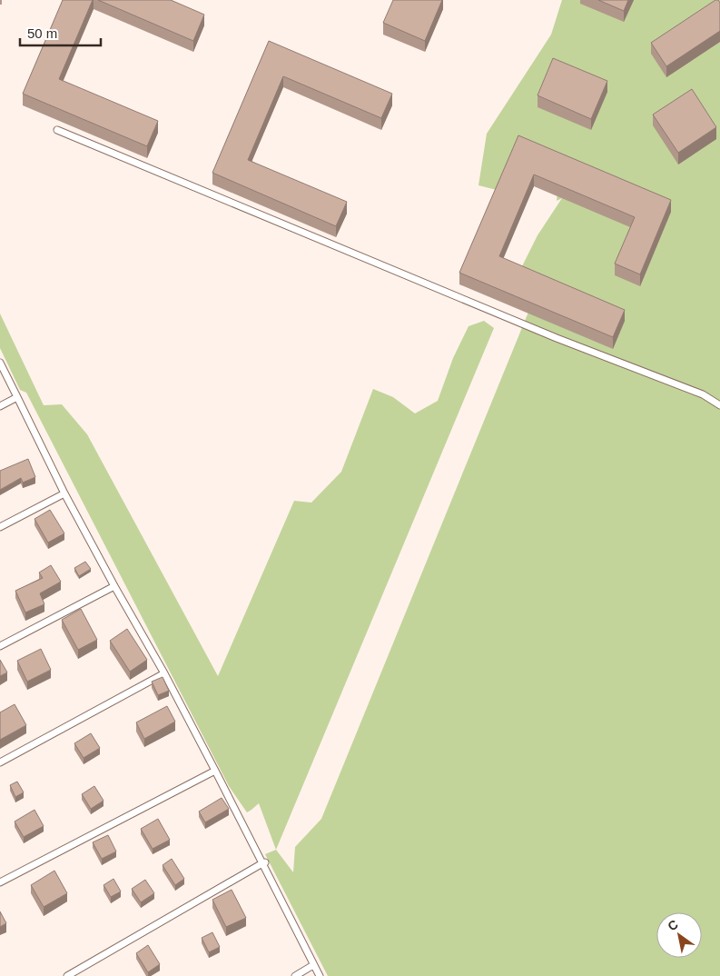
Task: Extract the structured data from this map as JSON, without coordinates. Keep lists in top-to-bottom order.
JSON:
{
  "scale_bar": "50 m",
  "north": "top left"
}
